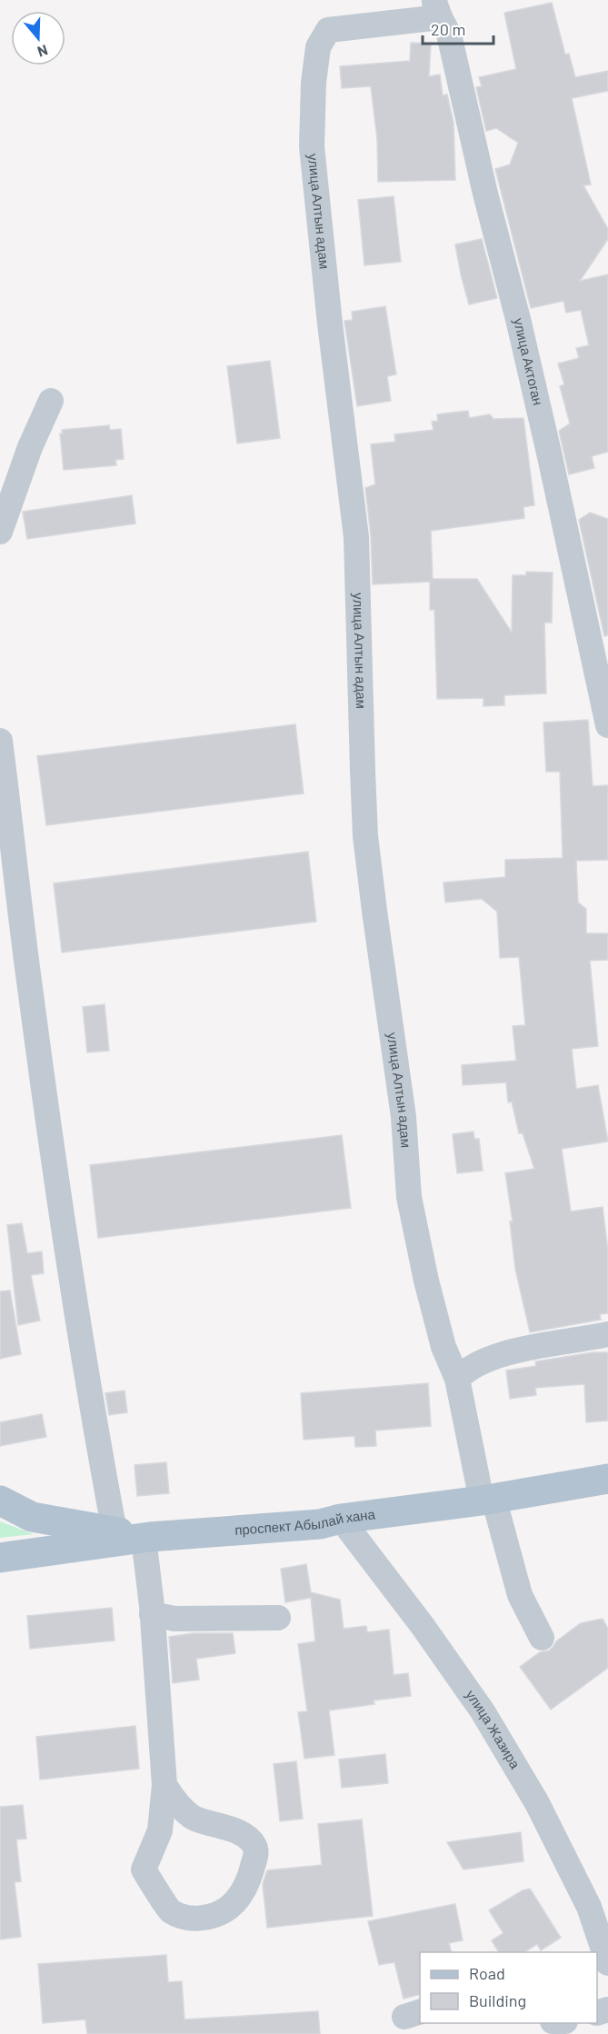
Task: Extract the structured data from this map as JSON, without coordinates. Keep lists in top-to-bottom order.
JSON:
{
  "streets": {
    "main road": ["проспект Абылай хана"],
    "street": ["улица Алтын адам", "улица Актоган", "улица Жазира"]
  },
  "crossings": [
    ["улица Алтын адам", "улица Актоган"],
    ["проспект Абылай хана", "улица Жазира"]
  ],
  "legend": ["Road", "Building"],
  "scale_bar": "20 m",
  "north": "bottom"
}
